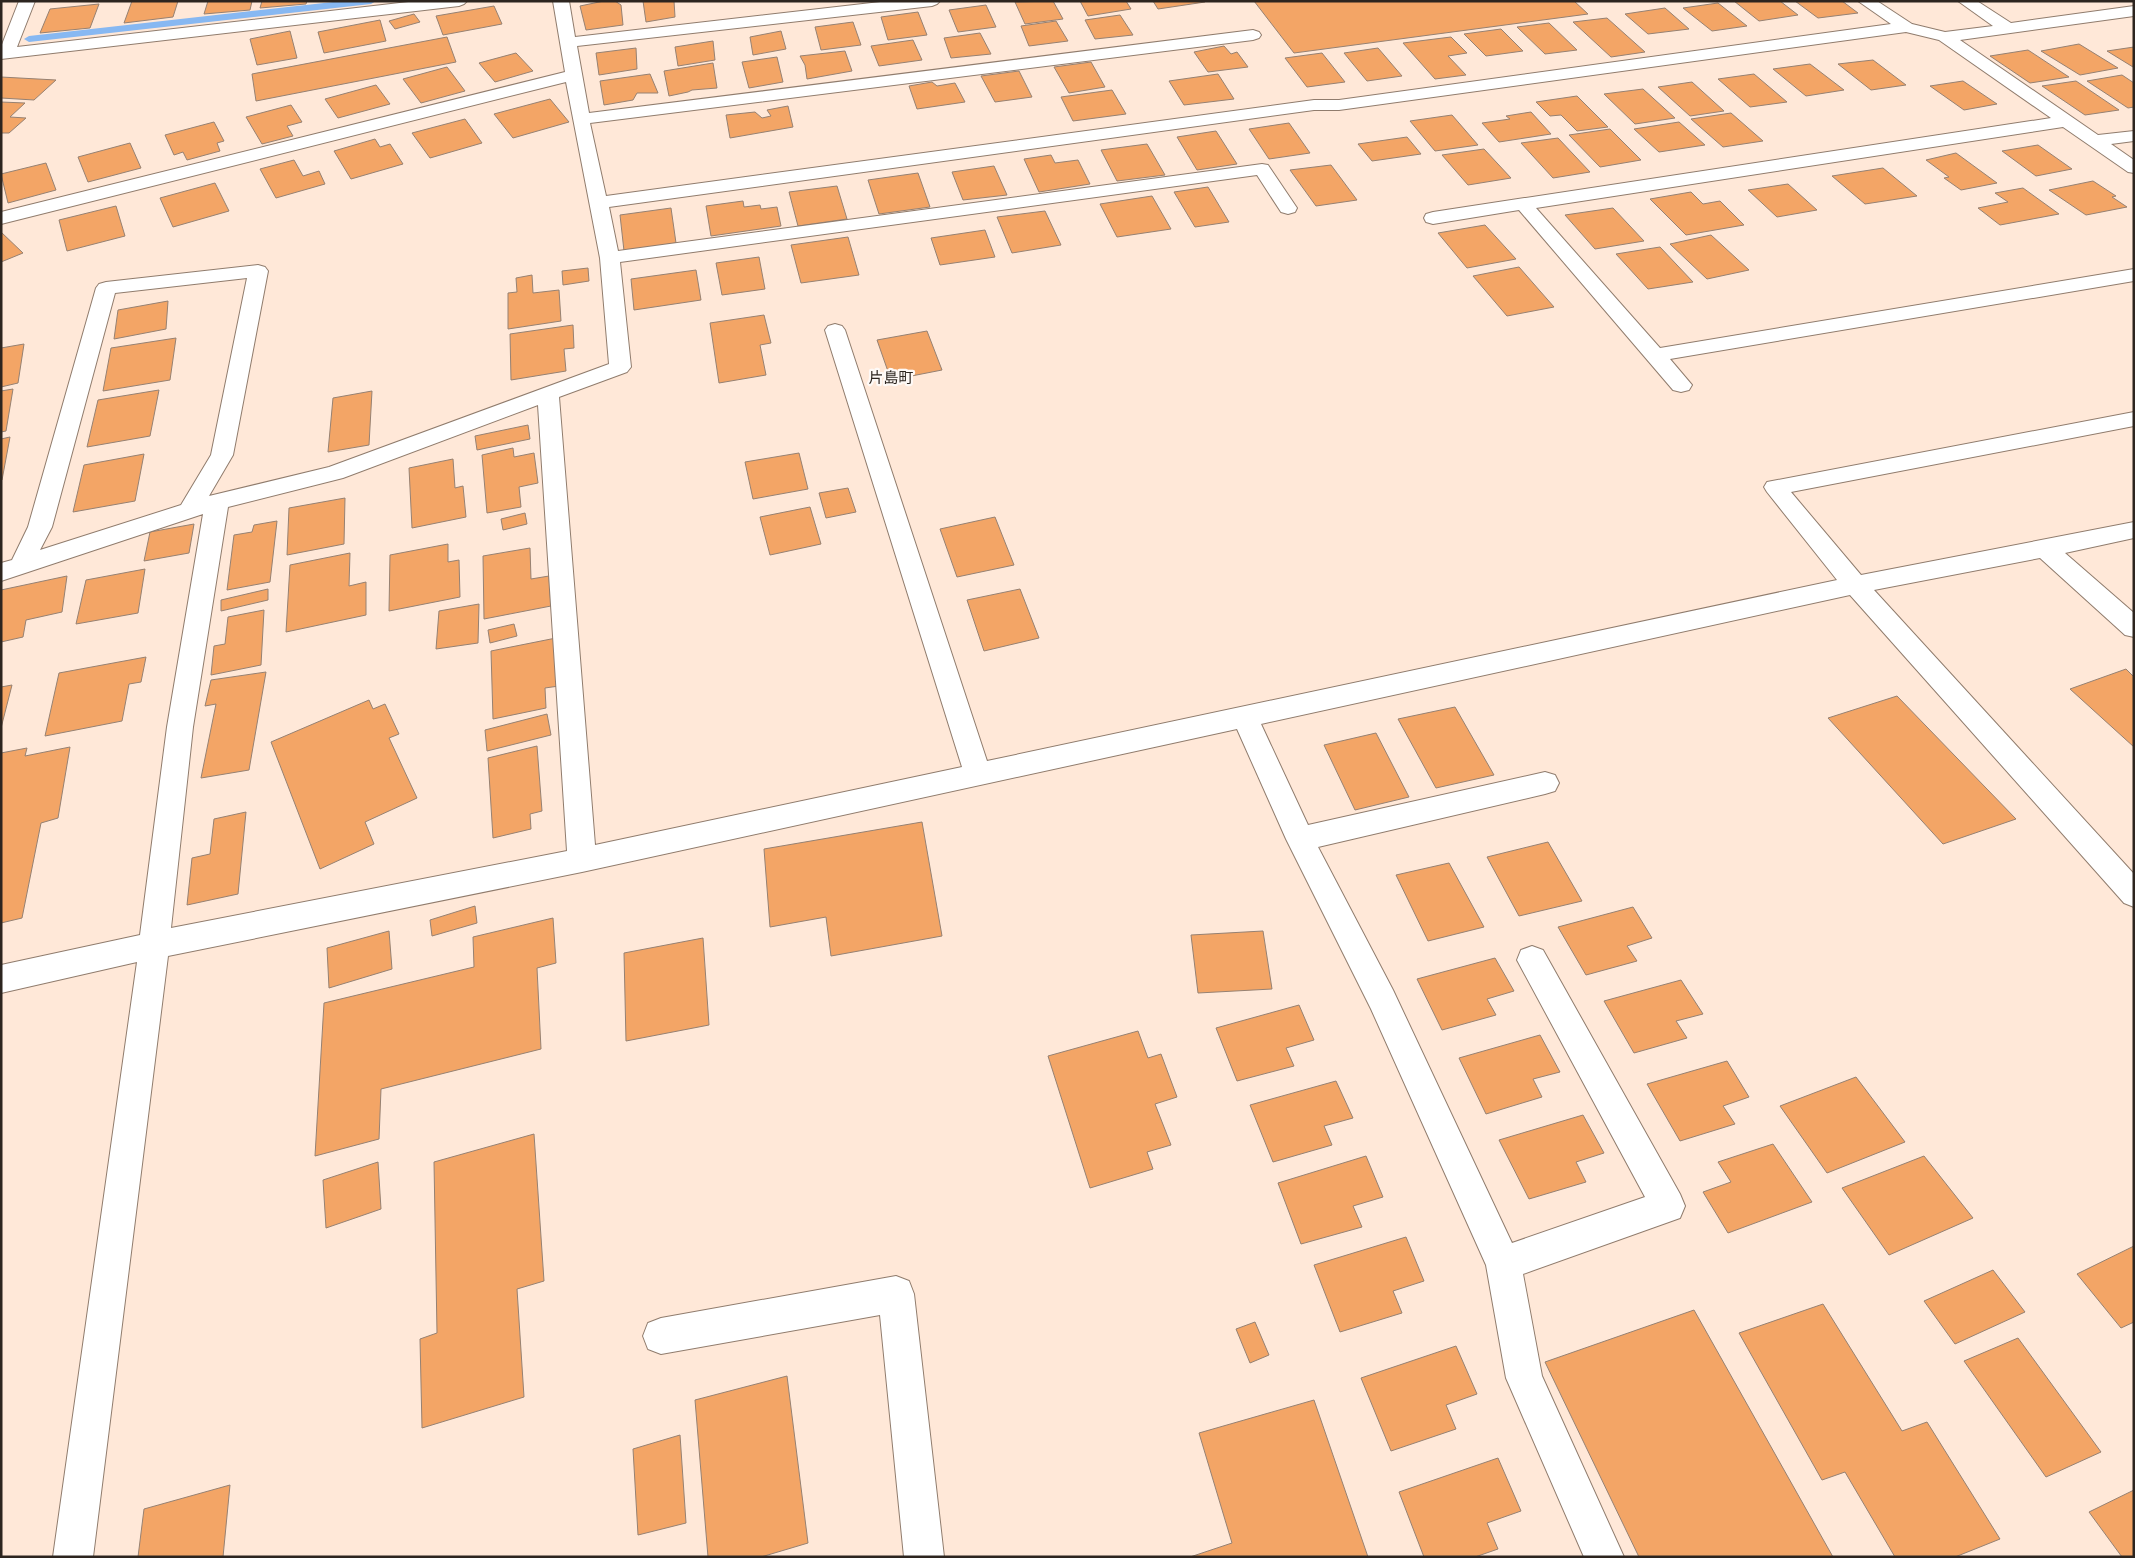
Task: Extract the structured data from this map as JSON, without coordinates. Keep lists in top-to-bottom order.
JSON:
{
  "districts": ["片島町"]
}
